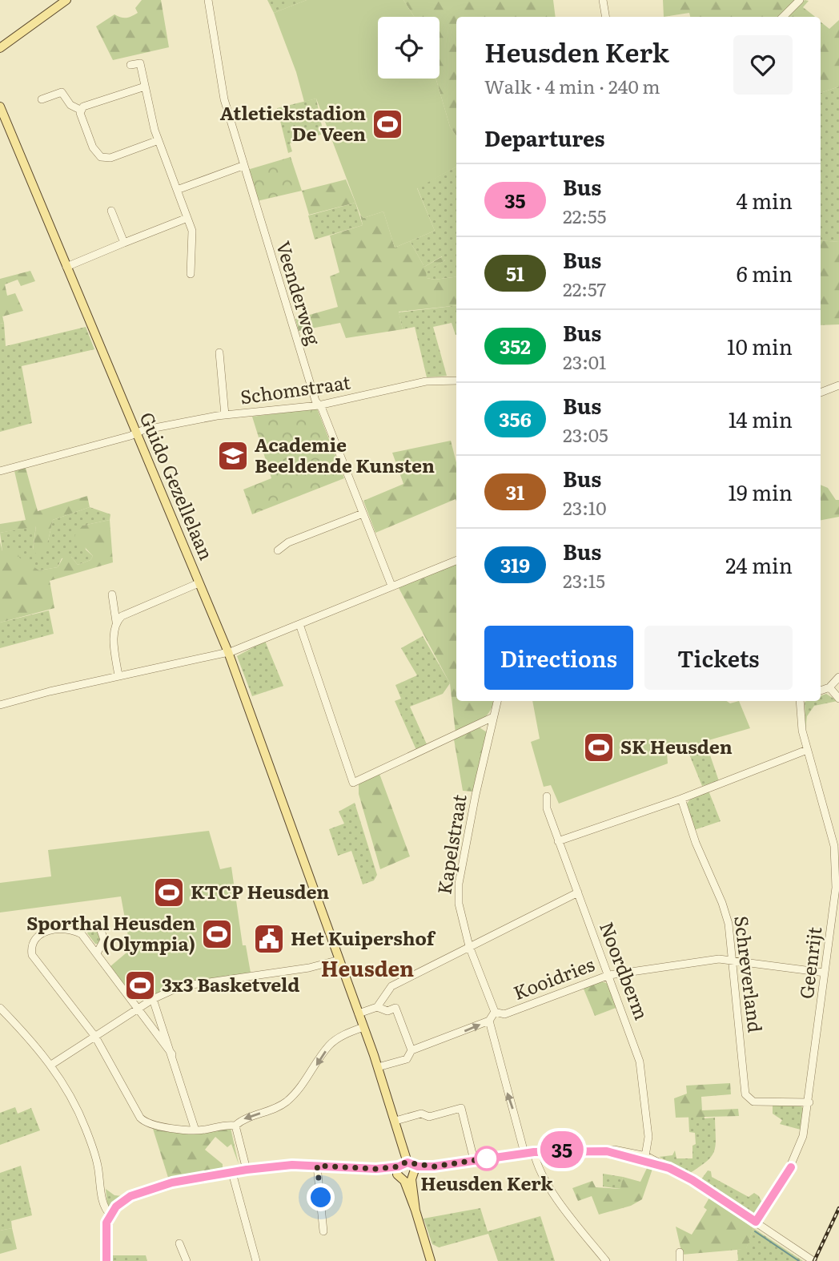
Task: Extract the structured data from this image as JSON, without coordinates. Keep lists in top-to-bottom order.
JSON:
{
  "streets": {
    "main road": ["Guido Gezellelaan"],
    "street": [
      "Veenderweg",
      "Schomstraat",
      "Kapelstraat",
      "Geenrijt",
      "Noordberm",
      "Schreverland",
      "Kooidries"
    ]
  },
  "crossings": [
    ["Veenderweg", "Schomstraat"],
    ["Schomstraat", "Guido Gezellelaan"],
    ["Kapelstraat", "Kooidries"],
    ["Geenrijt", "Schreverland"],
    ["Geenrijt", "Kooidries"],
    ["Noordberm", "Kooidries"],
    ["Schreverland", "Kooidries"]
  ],
  "districts": ["Heusden"],
  "places": {
    "sports": [
      "Atletiekstadion De Veen",
      "SK Heusden",
      "KTCP Heusden",
      "Sporthal Heusden (Olympia)",
      "3x3 Basketveld"
    ],
    "school or university": ["Academie Beeldende Kunsten"],
    "public building": ["Het Kuipershof"],
    "other": ["Heusden Kerk"]
  },
  "lines": ["bus line 35"],
  "page": {
    "on_map": "35",
    "heading": [
      ["Heusden Kerk", "Walk · 4 min · 240 m"],
      "Departures"
    ],
    "list": [
      {
        "mark": "35",
        "name": "Bus",
        "note": "22:55",
        "value": "4 min"
      },
      {
        "mark": "51",
        "name": "Bus",
        "note": "22:57",
        "value": "6 min"
      },
      {
        "mark": "352",
        "name": "Bus",
        "note": "23:01",
        "value": "10 min"
      },
      {
        "mark": "356",
        "name": "Bus",
        "note": "23:05",
        "value": "14 min"
      },
      {
        "mark": "31",
        "name": "Bus",
        "note": "23:10",
        "value": "19 min"
      },
      {
        "mark": "319",
        "name": "Bus",
        "note": "23:15",
        "value": "24 min"
      }
    ],
    "buttons": ["Directions", "Tickets"]
  }
}
